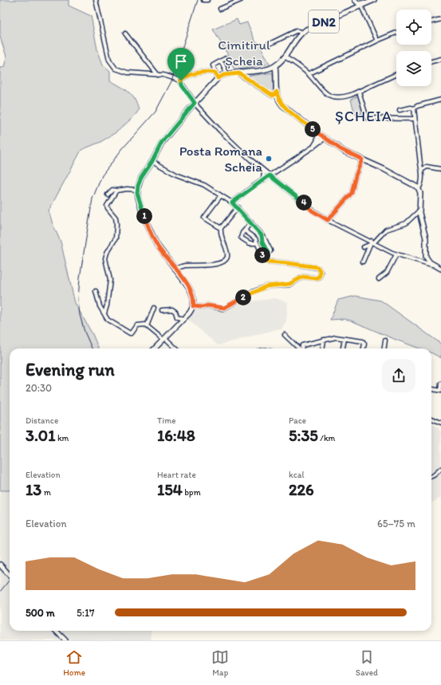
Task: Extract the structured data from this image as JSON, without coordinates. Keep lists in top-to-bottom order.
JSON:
{
  "streets": {
    "main road": ["DN2"]
  },
  "districts": ["ȘCHEIA"],
  "parks": ["Cimitirul Șcheia"],
  "places": ["Posta Romana Scheia"],
  "page": {
    "pins": [
      "5",
      "4",
      "1",
      "3",
      "2"
    ],
    "heading": ["Evening run", "20:30"],
    "stats": [
      ["Distance", "3.01 km"],
      ["Time", "16:48"],
      ["Pace", "5:35 /km"],
      ["Elevation", "13 m"],
      ["Heart rate", "154 bpm"],
      ["kcal", "226"]
    ],
    "chart": ["Elevation", "65–75 m"],
    "list": [
      {
        "name": "500 m",
        "note": "5:17"
      }
    ],
    "tabs": ["Home", "Map", "Saved"]
  }
}
